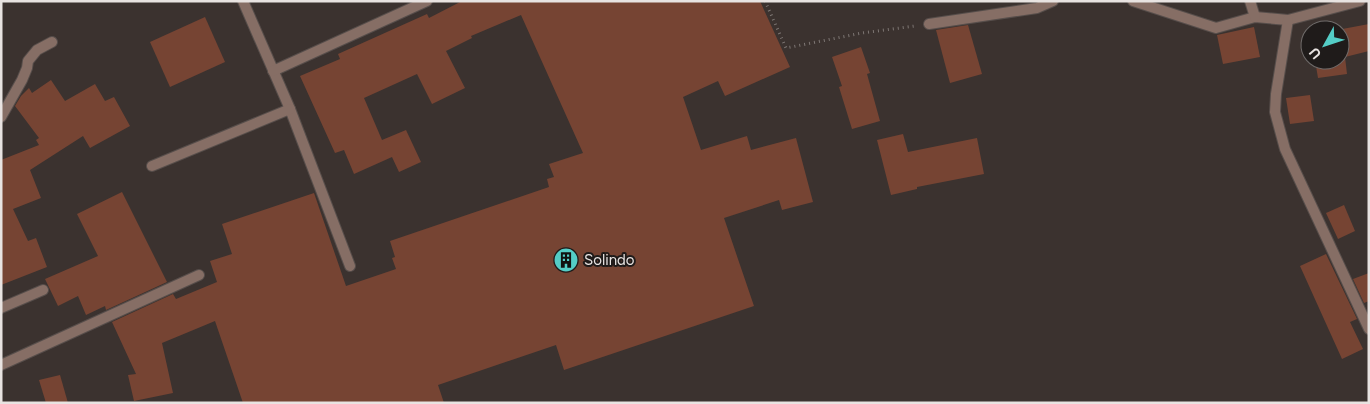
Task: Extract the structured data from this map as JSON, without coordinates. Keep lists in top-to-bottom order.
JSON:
{
  "places": {
    "building": ["Solindo"]
  },
  "north": "bottom left"
}
